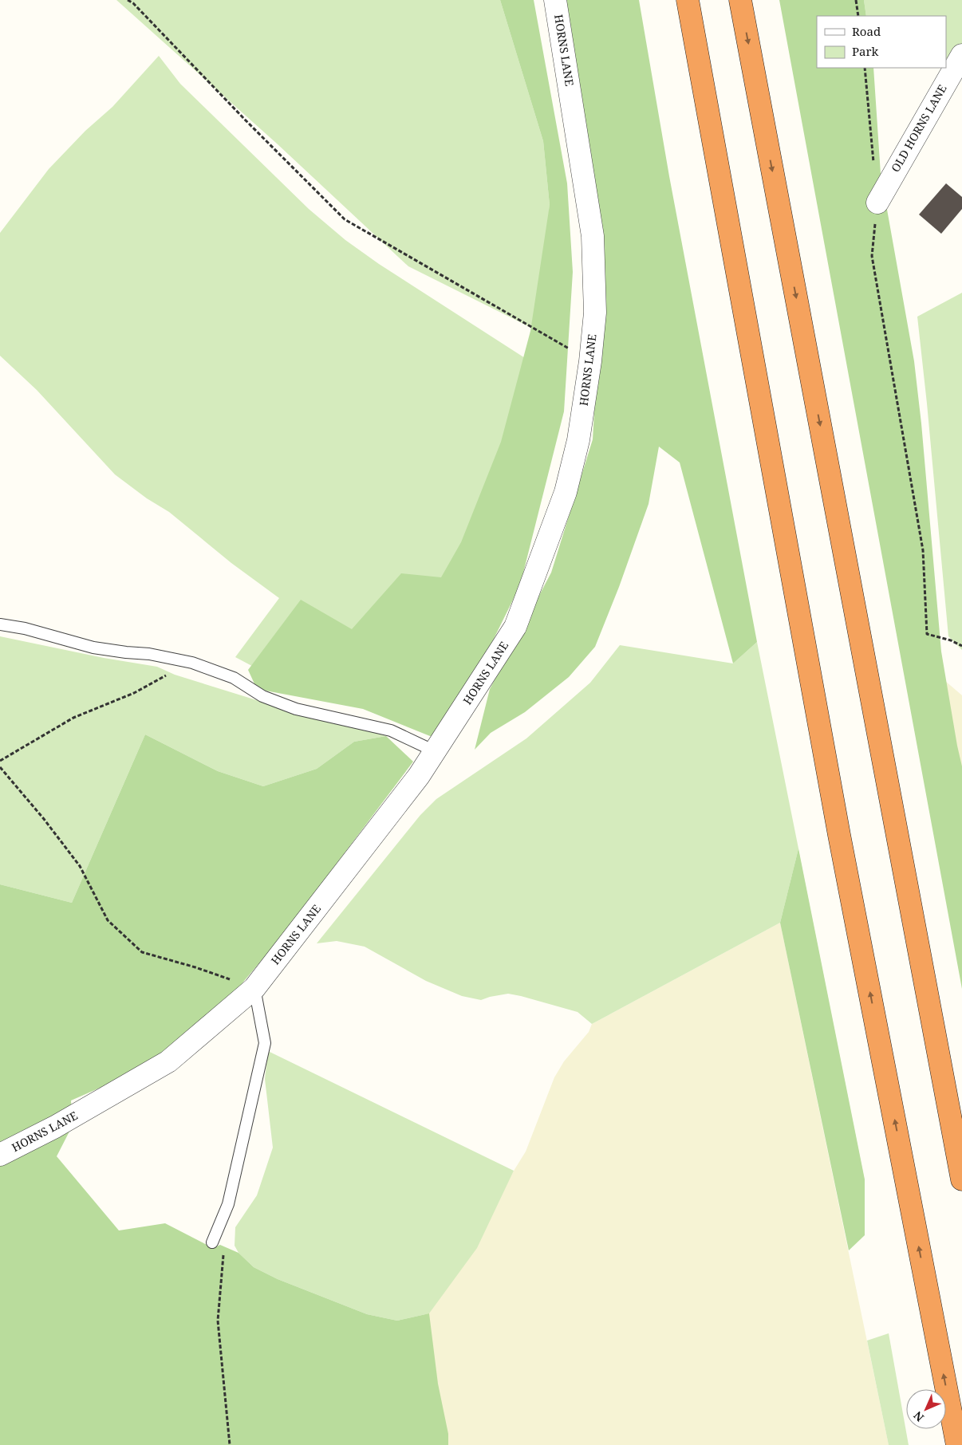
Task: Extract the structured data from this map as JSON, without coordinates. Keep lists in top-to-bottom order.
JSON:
{
  "streets": {
    "street": ["HORNS LANE", "OLD HORNS LANE"]
  },
  "legend": ["Road", "Park"],
  "north": "bottom left"
}
